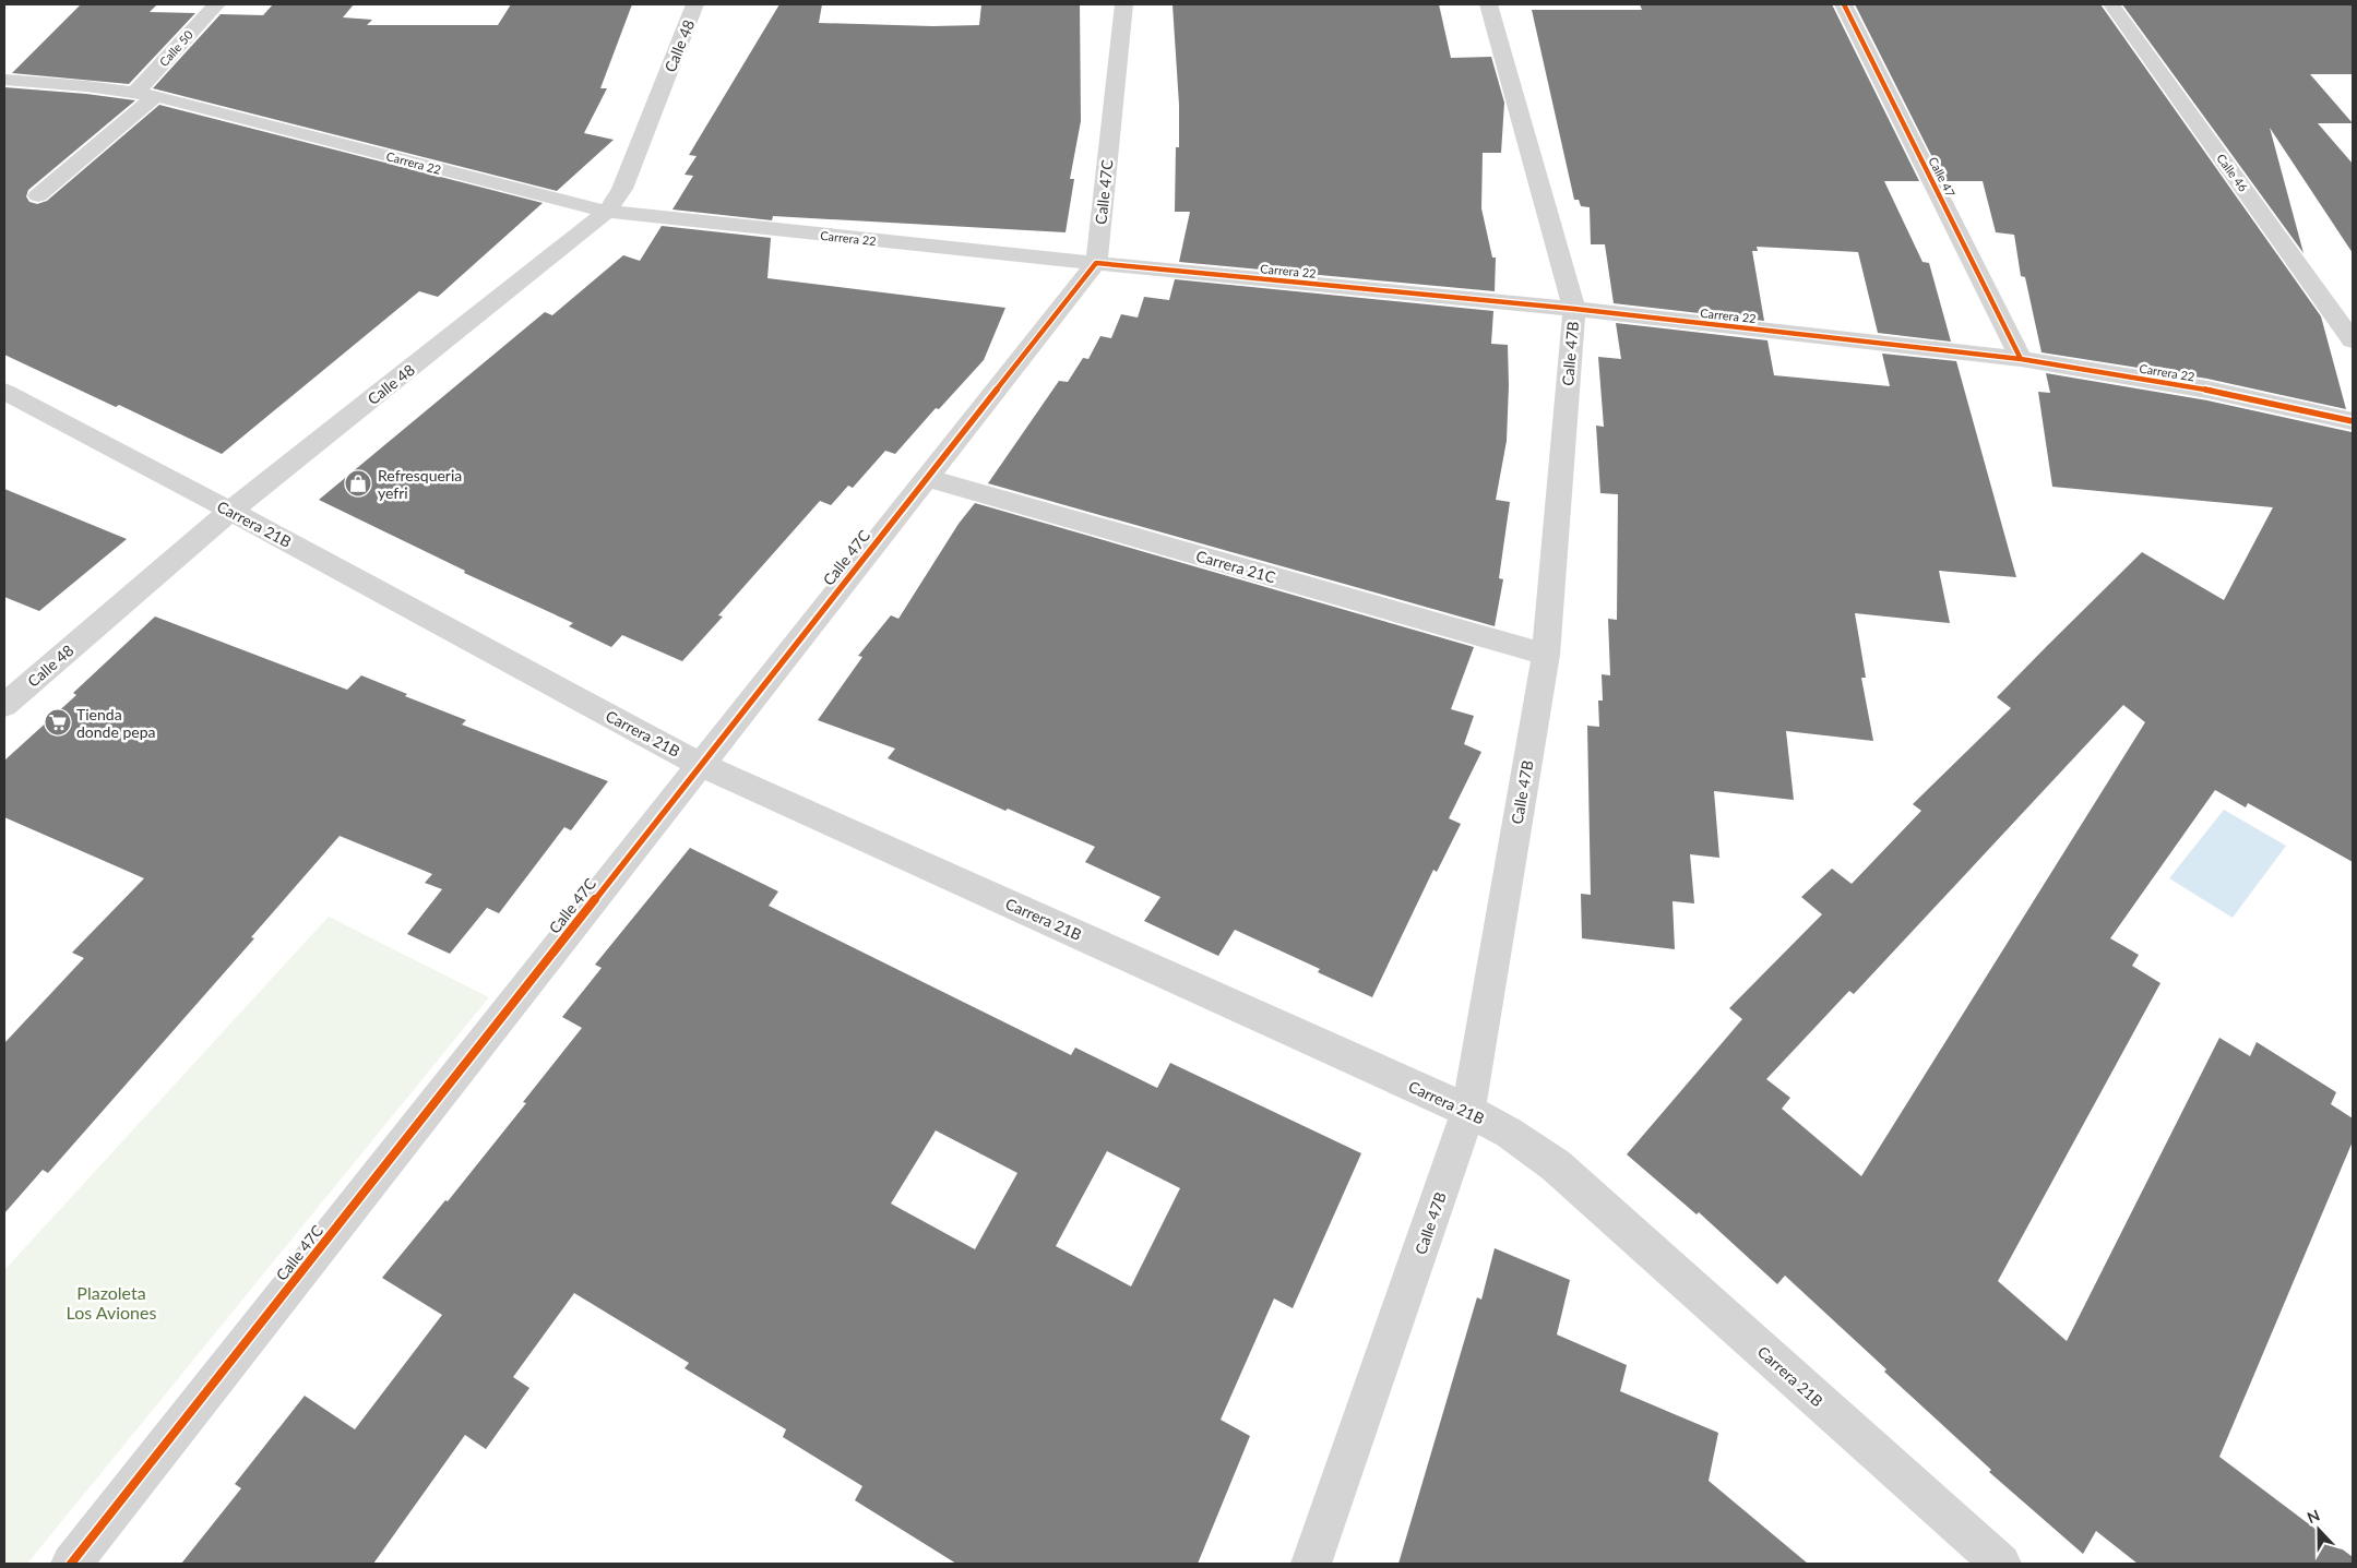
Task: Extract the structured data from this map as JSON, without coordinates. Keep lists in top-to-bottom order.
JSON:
{
  "streets": {
    "street": [
      "Calle 48",
      "Calle 50",
      "Carrera 22",
      "Calle 46",
      "Calle 47",
      "Calle 47C",
      "Calle 47B",
      "Carrera 21B",
      "Carrera 21C"
    ]
  },
  "crossings": [
    ["Calle 48", "Carrera 22"],
    ["Calle 48", "Carrera 21B"],
    ["Calle 50", "Carrera 22"],
    ["Carrera 22", "Calle 47"],
    ["Carrera 22", "Calle 47C"],
    ["Carrera 22", "Calle 47B"],
    ["Calle 47C", "Carrera 21B"],
    ["Calle 47C", "Carrera 21C"],
    ["Calle 47B", "Carrera 21B"],
    ["Calle 47B", "Carrera 21C"]
  ],
  "parks": ["Plazoleta Los Aviones"],
  "places": {
    "shop": ["Refresqueria yefri"],
    "supermarket": ["Tienda donde pepa"]
  },
  "north": "top"
}
